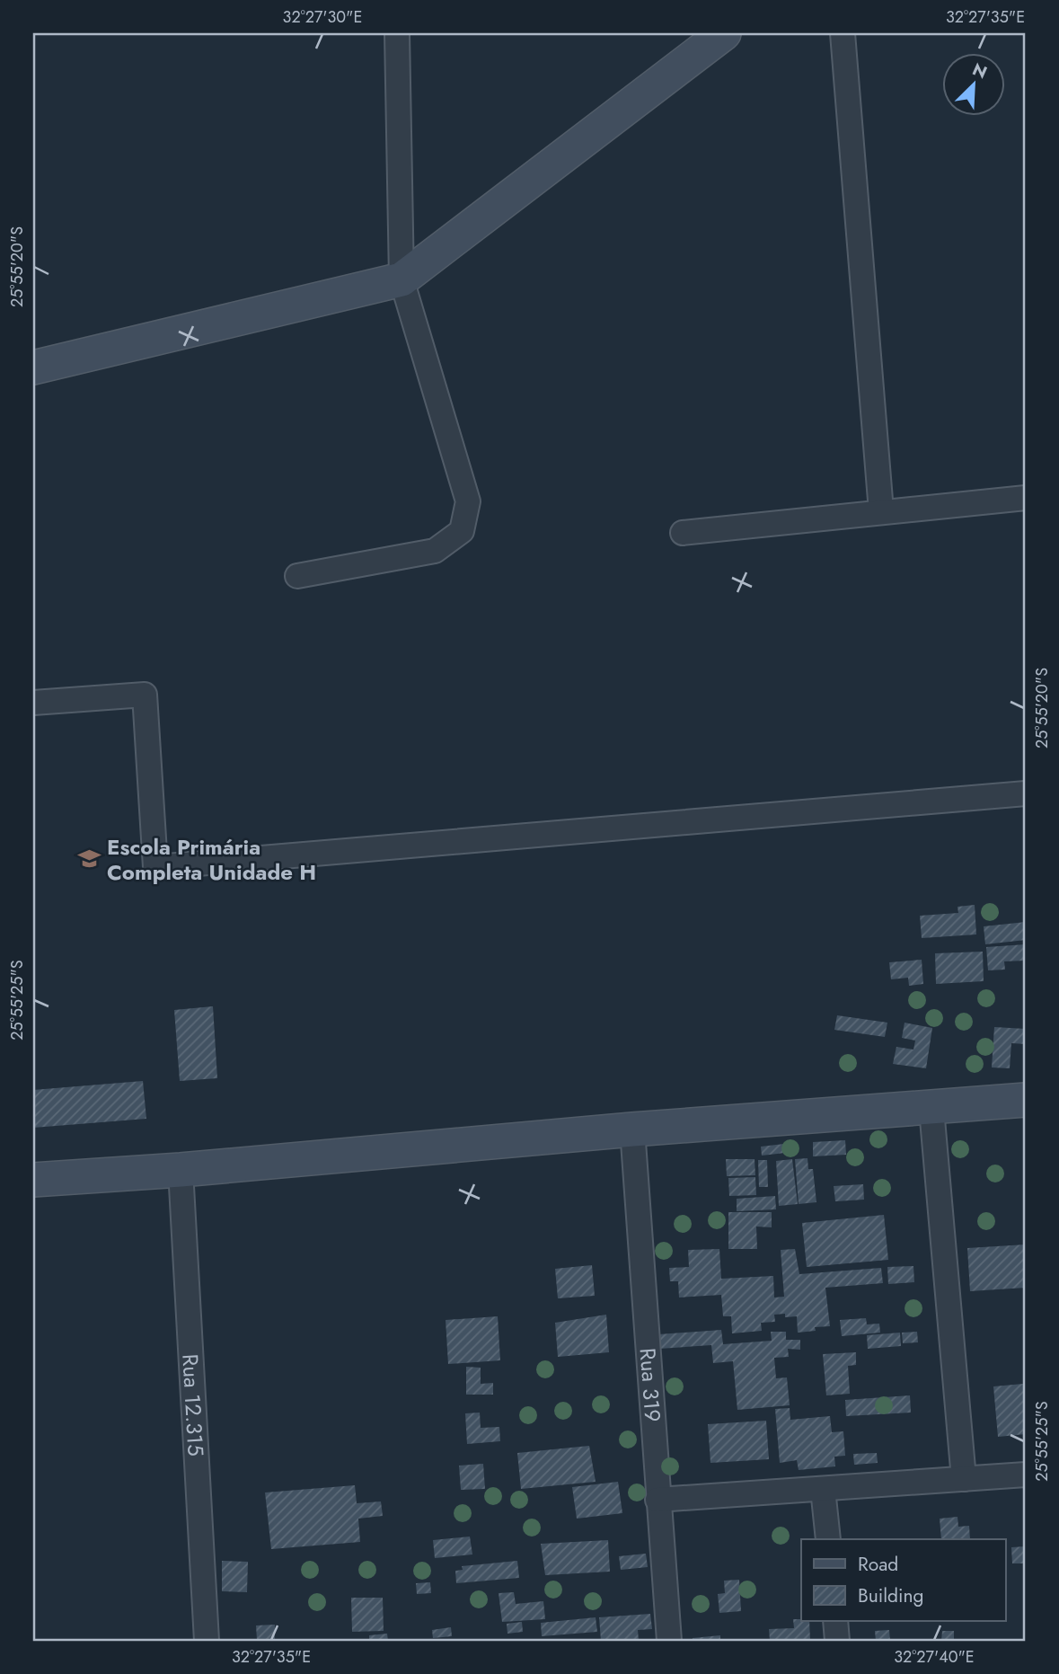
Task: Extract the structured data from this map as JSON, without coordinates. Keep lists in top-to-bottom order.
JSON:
{
  "streets": {
    "street": ["Rua 319", "Rua 12.315"]
  },
  "places": {
    "school or university": ["Escola Primária Completa Unidade H"]
  },
  "legend": ["Road", "Building"],
  "north": "top right",
  "coordinates": [
    "32°27'30\"E",
    "32°27'35\"E",
    "25°55'20\"S",
    "25°55'25\"S",
    "32°27'40\"E"
  ]
}
